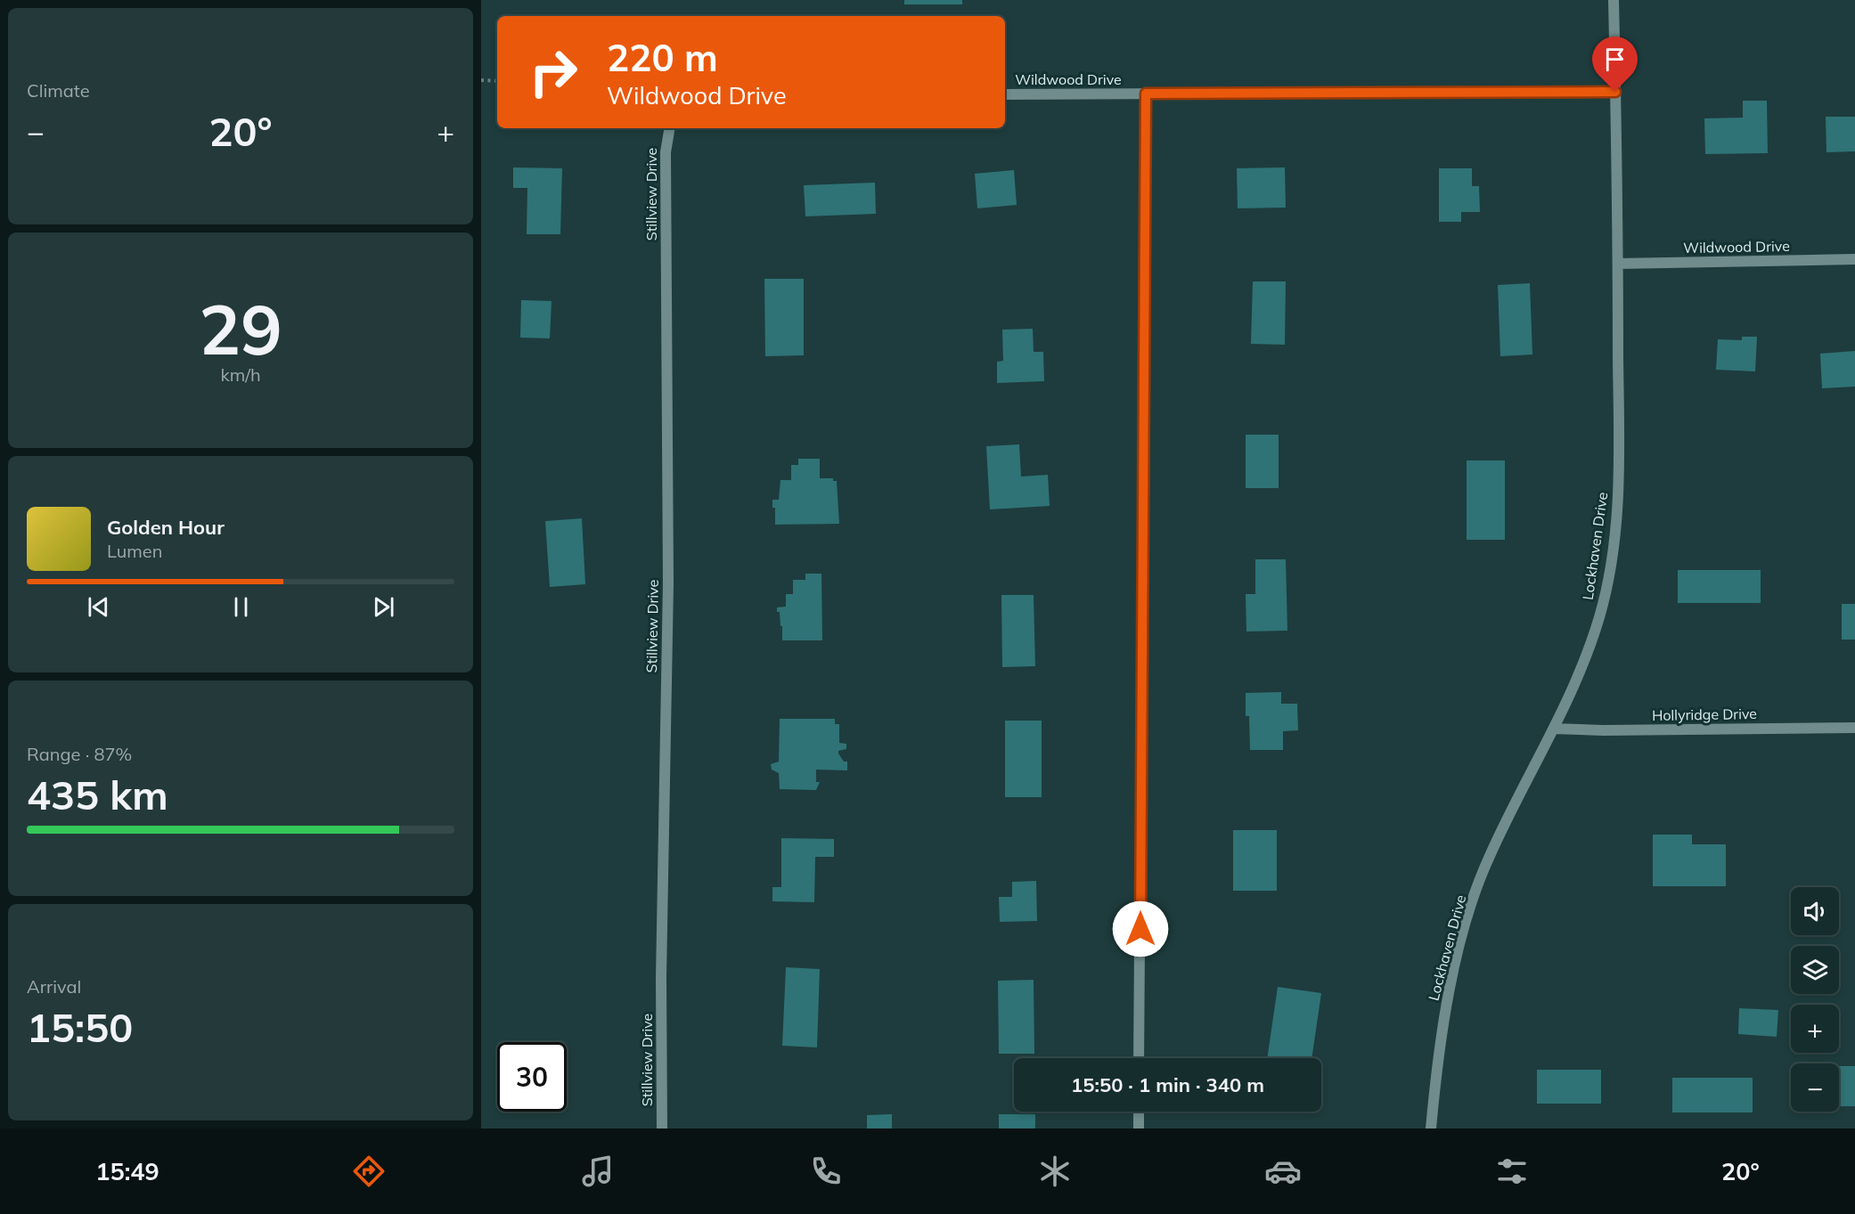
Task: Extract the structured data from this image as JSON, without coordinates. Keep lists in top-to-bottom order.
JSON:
{
  "streets": {
    "street": [
      "Wildwood Drive",
      "Stillview Drive",
      "Lockhaven Drive",
      "Hollyridge Drive"
    ]
  },
  "crossings": [
    ["Wildwood Drive", "Lockhaven Drive"],
    ["Lockhaven Drive", "Hollyridge Drive"]
  ],
  "page": {
    "tile": [
      "Climate",
      ["29", "km/h"],
      ["Range · 87%", "435 km"],
      ["Arrival", "15:50"]
    ],
    "turn": ["220 m", "Wildwood Drive"],
    "heat": ["−", "20°", "+"],
    "song": ["Golden Hour", "Lumen"],
    "map_buttons": ["+", "−"],
    "limit": "30",
    "trip": "15:50 · 1 min · 340 m",
    "tabs": ["15:49", "20°"]
  }
}
